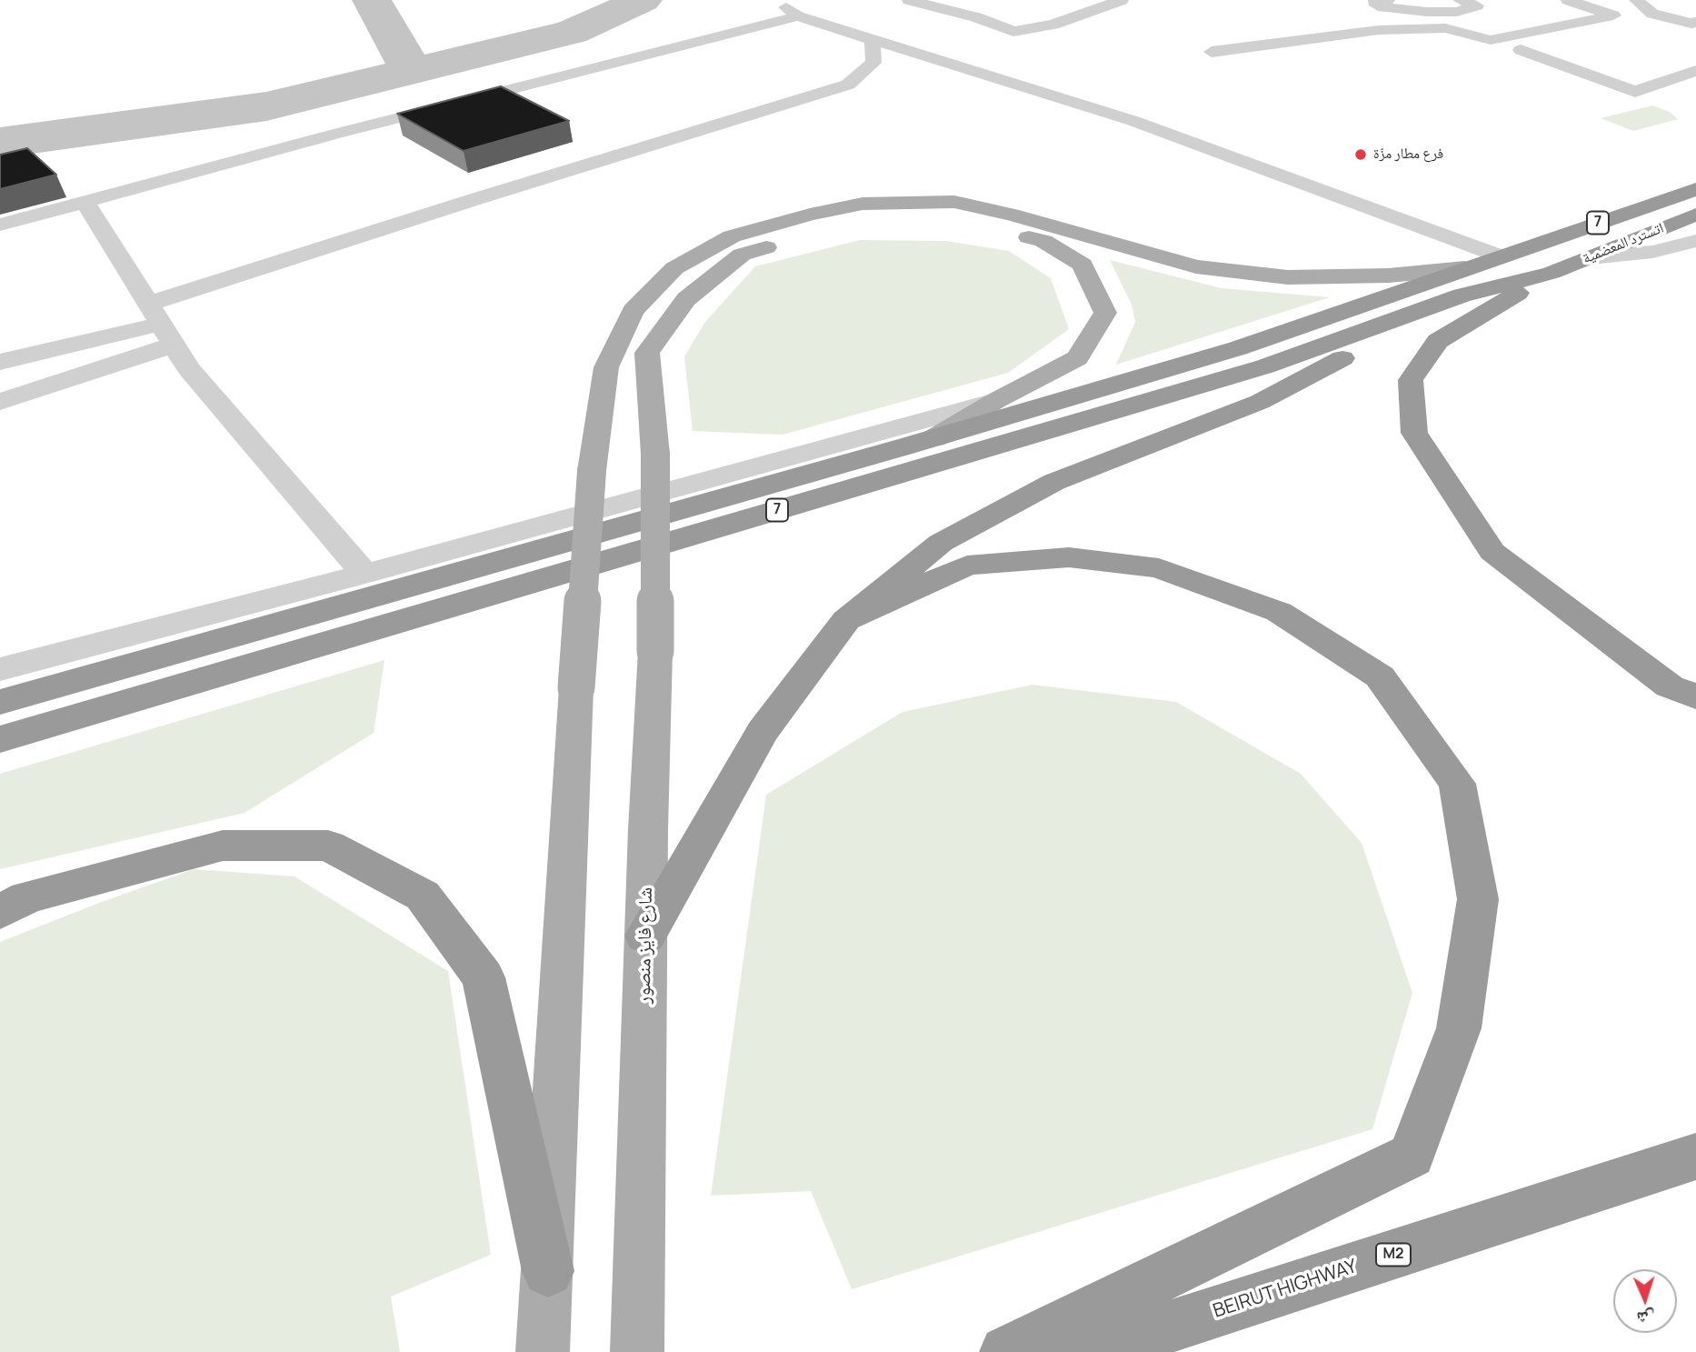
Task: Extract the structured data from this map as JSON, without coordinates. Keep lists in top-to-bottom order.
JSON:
{
  "streets": {
    "highway": [
      "7",
      "اتسترد المعضمية",
      "M2",
      "BEIRUT HIGHWAY"
    ],
    "main road": ["شارع فايز منصور"]
  },
  "crossings": [
    ["7", "اتسترد المعضمية"]
  ],
  "places": ["فرع مطار مزّة"],
  "north": "bottom"
}
